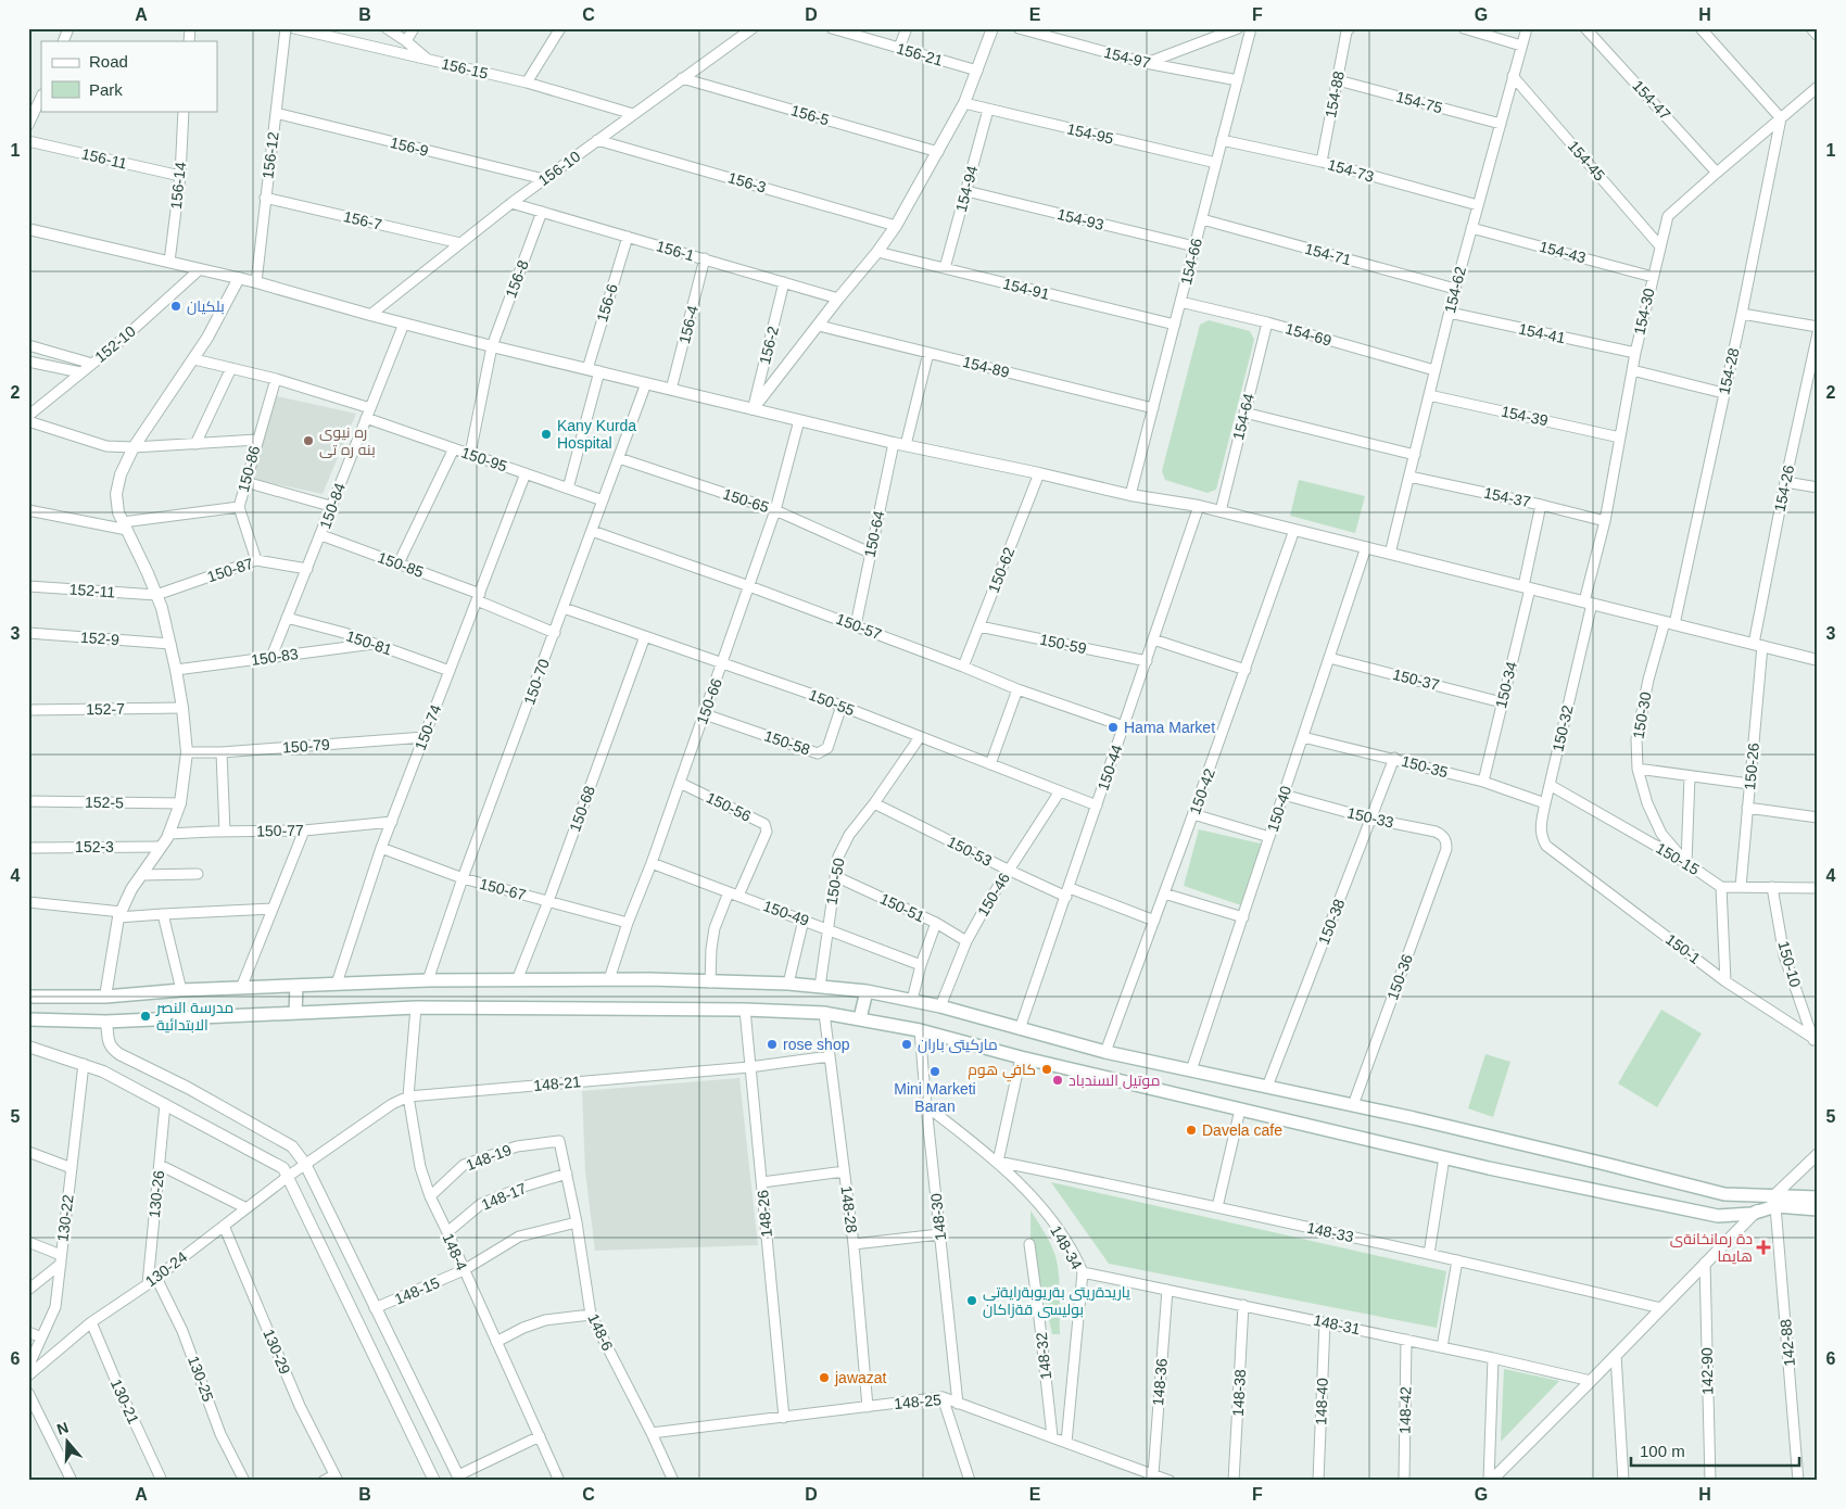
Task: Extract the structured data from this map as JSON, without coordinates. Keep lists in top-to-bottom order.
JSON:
{
  "streets": {
    "street": [
      "156-21",
      "154-97",
      "156-15",
      "154-88",
      "154-47",
      "154-75",
      "156-5",
      "154-95",
      "156-9",
      "156-12",
      "156-11",
      "154-45",
      "156-10",
      "154-73",
      "156-3",
      "156-14",
      "154-94",
      "154-93",
      "156-7",
      "156-1",
      "154-43",
      "154-71",
      "154-66",
      "156-8",
      "154-91",
      "154-62",
      "156-6",
      "154-30",
      "156-4",
      "154-41",
      "154-69",
      "152-10",
      "156-2",
      "154-89",
      "154-28",
      "154-39",
      "154-64",
      "150-95",
      "150-86",
      "154-26",
      "154-37",
      "150-65",
      "150-84",
      "150-64",
      "150-85",
      "150-87",
      "150-62",
      "152-11",
      "150-57",
      "152-9",
      "150-81",
      "150-59",
      "150-83",
      "150-37",
      "150-70",
      "150-34",
      "150-66",
      "150-55",
      "152-7",
      "150-30",
      "150-74",
      "150-32",
      "150-58",
      "150-79",
      "150-35",
      "150-26",
      "150-44",
      "150-42",
      "152-5",
      "150-56",
      "150-68",
      "150-40",
      "150-33",
      "150-77",
      "152-3",
      "150-53",
      "150-15",
      "150-50",
      "150-67",
      "150-46",
      "150-51",
      "150-49",
      "150-38",
      "150-1",
      "150-10",
      "150-36",
      "148-21",
      "148-19",
      "130-26",
      "148-17",
      "148-28",
      "148-26",
      "148-30",
      "130-22",
      "148-33",
      "148-34",
      "148-4",
      "130-24",
      "148-15",
      "148-31",
      "148-6",
      "142-88",
      "130-29",
      "148-32",
      "142-90",
      "130-25",
      "148-36",
      "148-38",
      "130-21",
      "148-25",
      "148-40",
      "148-42"
    ]
  },
  "crossings": [
    ["154-97", "154-66"],
    ["156-15", "156-10"],
    ["154-88", "154-75"],
    ["154-88", "154-73"],
    ["154-75", "154-62"],
    ["156-5", "156-10"],
    ["154-95", "154-94"],
    ["154-95", "154-66"],
    ["156-9", "156-12"],
    ["156-9", "156-10"],
    ["156-12", "156-7"],
    ["156-11", "156-14"],
    ["154-45", "154-62"],
    ["154-45", "154-30"],
    ["156-10", "156-3"],
    ["156-10", "156-7"],
    ["156-10", "156-1"],
    ["154-73", "154-66"],
    ["154-73", "154-62"],
    ["154-94", "154-93"],
    ["154-94", "154-91"],
    ["154-93", "154-66"],
    ["156-1", "156-8"],
    ["156-1", "156-6"],
    ["156-1", "156-4"],
    ["156-1", "156-2"],
    ["154-43", "154-62"],
    ["154-43", "154-30"],
    ["154-71", "154-66"],
    ["154-71", "154-62"],
    ["154-66", "154-91"],
    ["154-66", "154-69"],
    ["154-66", "154-89"],
    ["154-62", "154-41"],
    ["154-62", "154-69"],
    ["154-62", "154-39"],
    ["154-62", "154-37"],
    ["154-30", "154-41"],
    ["154-30", "154-39"],
    ["154-30", "154-37"],
    ["154-30", "150-32"],
    ["154-69", "154-64"],
    ["154-28", "150-30"],
    ["150-95", "150-84"],
    ["150-95", "150-70"],
    ["150-95", "150-74"],
    ["150-86", "150-87"],
    ["154-26", "150-26"],
    ["154-37", "150-34"],
    ["150-65", "150-64"],
    ["150-65", "150-70"],
    ["150-65", "150-66"],
    ["150-84", "150-85"],
    ["150-84", "150-87"],
    ["150-84", "150-81"],
    ["150-84", "150-83"],
    ["150-64", "150-57"],
    ["150-85", "150-70"],
    ["150-85", "150-74"],
    ["150-87", "152-11"],
    ["150-62", "150-57"],
    ["150-62", "150-59"],
    ["150-57", "150-70"],
    ["150-57", "150-66"],
    ["150-57", "150-44"],
    ["150-81", "150-83"],
    ["150-81", "150-74"],
    ["150-59", "150-44"],
    ["150-37", "150-34"],
    ["150-37", "150-40"],
    ["150-70", "150-55"],
    ["150-70", "150-67"],
    ["150-34", "150-35"],
    ["150-66", "150-55"],
    ["150-66", "150-58"],
    ["150-66", "150-56"],
    ["150-66", "150-67"],
    ["150-66", "150-49"],
    ["150-55", "150-58"],
    ["150-55", "150-44"],
    ["150-55", "150-68"],
    ["150-55", "150-50"],
    ["150-55", "150-46"],
    ["150-30", "150-15"],
    ["150-74", "150-79"],
    ["150-74", "150-77"],
    ["150-74", "150-67"],
    ["150-32", "150-35"],
    ["150-32", "150-15"],
    ["150-32", "150-1"],
    ["150-35", "150-40"],
    ["150-35", "150-38"],
    ["150-44", "150-53"],
    ["150-42", "150-53"],
    ["150-56", "150-49"],
    ["150-68", "150-67"],
    ["150-40", "150-33"],
    ["150-33", "150-38"],
    ["150-33", "150-36"],
    ["150-53", "150-50"],
    ["150-53", "150-46"],
    ["150-50", "150-51"],
    ["150-50", "150-49"],
    ["150-46", "150-51"],
    ["150-1", "150-10"],
    ["148-21", "148-28"],
    ["148-21", "148-26"],
    ["148-21", "148-4"],
    ["148-21", "130-24"],
    ["148-19", "148-4"],
    ["148-19", "148-6"],
    ["130-26", "130-24"],
    ["148-17", "148-4"],
    ["148-17", "148-6"],
    ["148-28", "148-25"],
    ["148-26", "148-25"],
    ["148-30", "148-34"],
    ["148-30", "148-25"],
    ["148-33", "148-34"],
    ["148-34", "148-31"],
    ["148-34", "148-25"],
    ["148-4", "148-15"],
    ["130-24", "130-29"],
    ["130-24", "130-25"],
    ["130-24", "130-21"],
    ["148-15", "148-6"],
    ["148-31", "148-36"],
    ["148-31", "148-38"],
    ["148-31", "148-40"],
    ["148-31", "148-42"],
    ["148-6", "148-25"],
    ["148-32", "148-25"],
    ["148-36", "148-25"]
  ],
  "places": {
    "other": [
      "بلكيان",
      "Kany Kurda Hospital",
      "ره نیوی بنه ره تی",
      "Hama Market",
      "مدرسة النصر الابتدائية",
      "rose shop",
      "ماركيتى باران",
      "كافي هوم",
      "Mini Marketi Baran",
      "موتيل السندباد",
      "Davela cafe",
      "ياريدةريتى بةريوبةرايةتى بوليسى قةزاكان",
      "jawazat"
    ],
    "health": ["دة رمانخانةى هايما"]
  },
  "legend": ["Road", "Park"],
  "scale_bar": "100 m",
  "north": "top",
  "grid": {
    "columns": [
      "A",
      "B",
      "C",
      "D",
      "E",
      "F",
      "G",
      "H"
    ],
    "rows": [
      "1",
      "2",
      "3",
      "4",
      "5",
      "6"
    ]
  }
}
